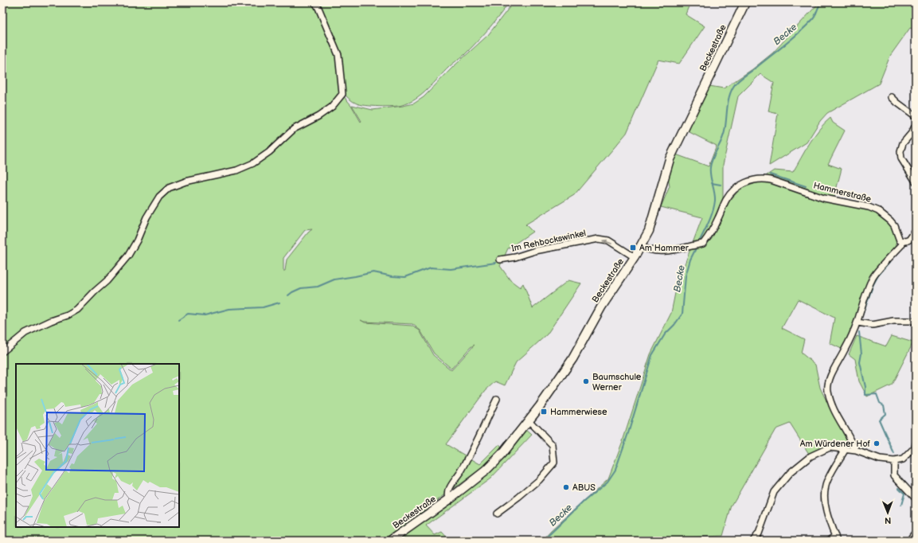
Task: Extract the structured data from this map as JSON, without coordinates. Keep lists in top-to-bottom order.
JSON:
{
  "streets": {
    "main road": ["Beckestraße"],
    "street": ["Hammerstraße", "Im Rehbockswinkel"]
  },
  "crossings": [
    ["Beckestraße", "Hammerstraße"],
    ["Beckestraße", "Im Rehbockswinkel"]
  ],
  "one_way": ["Im Rehbockswinkel"],
  "water": ["Becke"],
  "places": {
    "transit": ["Am Hammer", "Hammerwiese"],
    "other": ["Baumschule Werner", "Am Würdener Hof", "ABUS"]
  },
  "north": "bottom"
}
